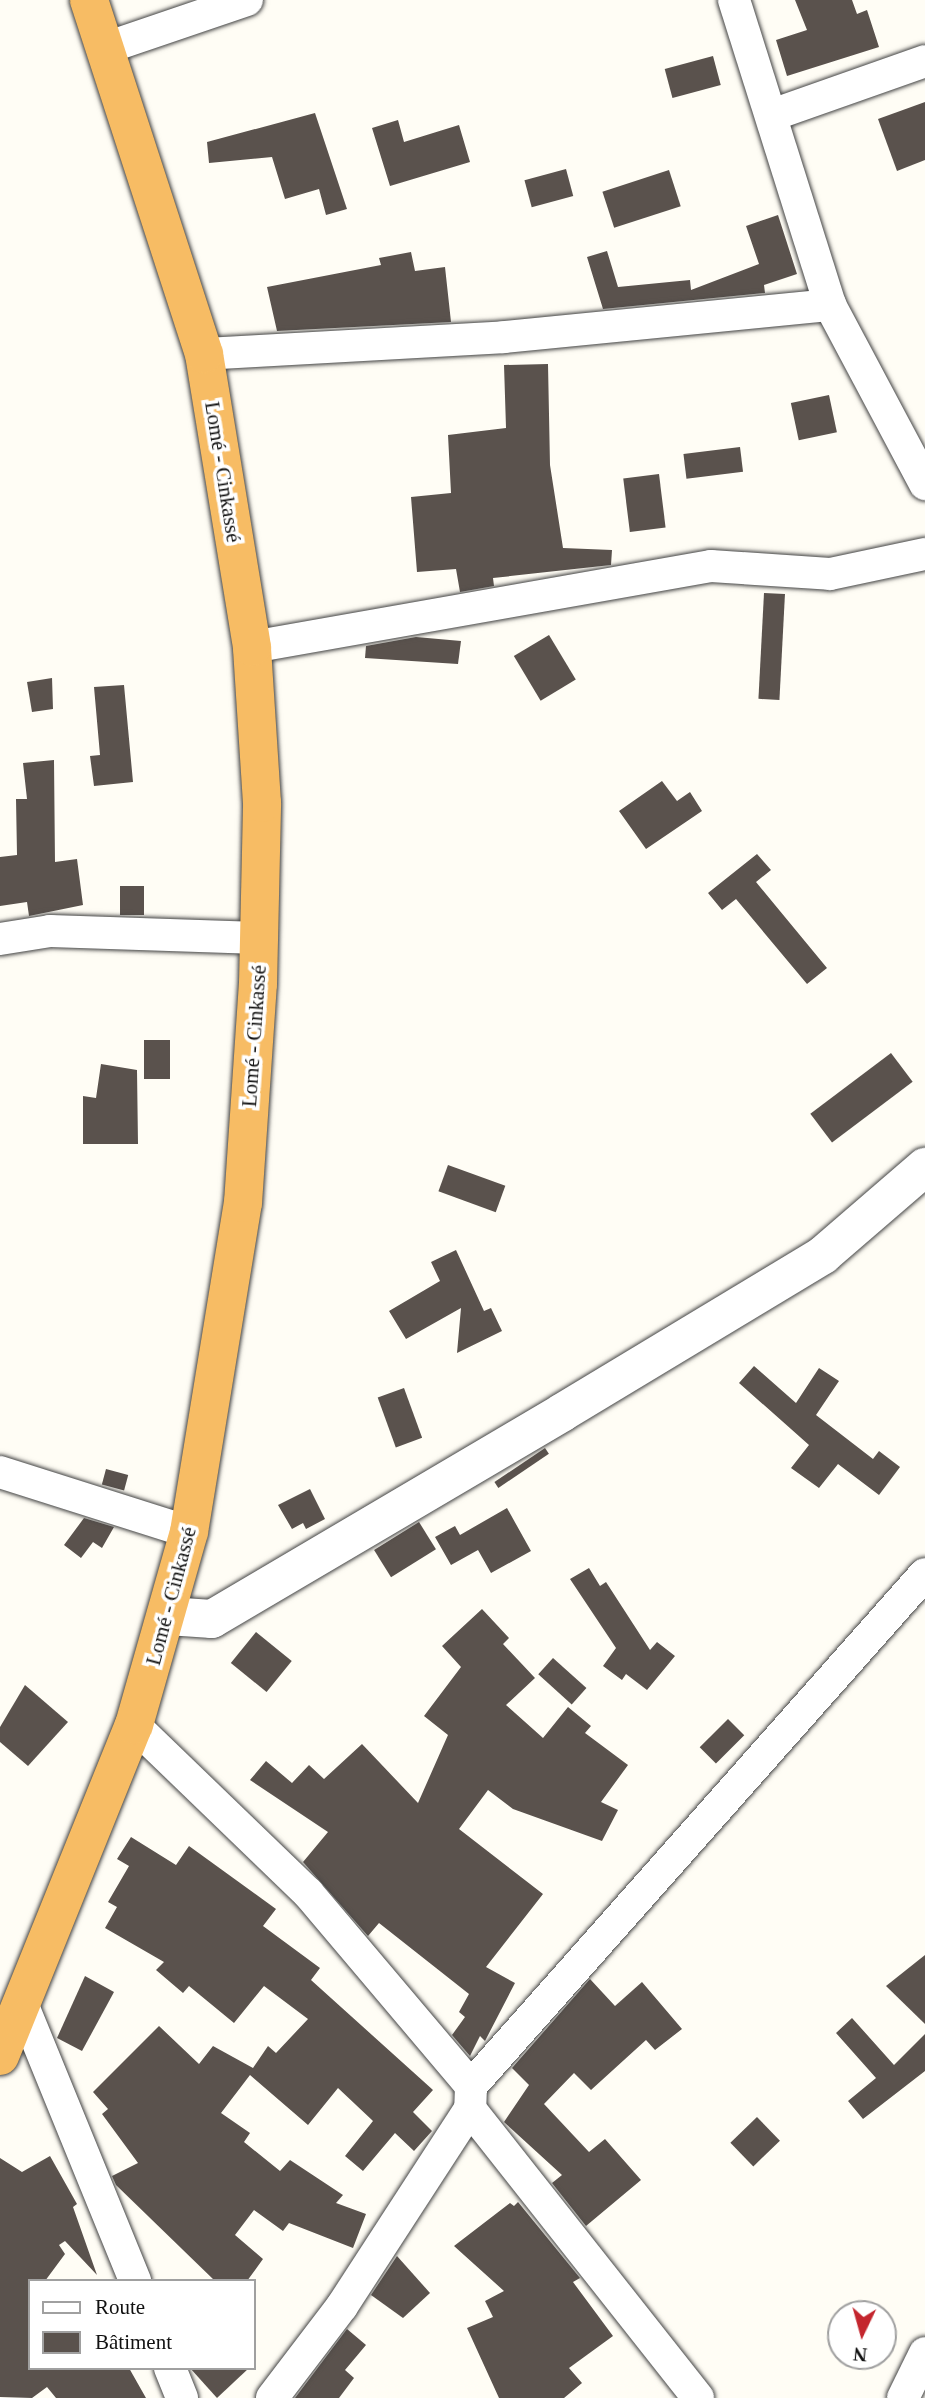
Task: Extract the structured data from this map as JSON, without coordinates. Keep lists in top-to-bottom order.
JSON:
{
  "streets": {
    "highway": ["Lomé - Cinkassé"]
  },
  "legend": ["Route", "Bâtiment"],
  "north": "bottom"
}
